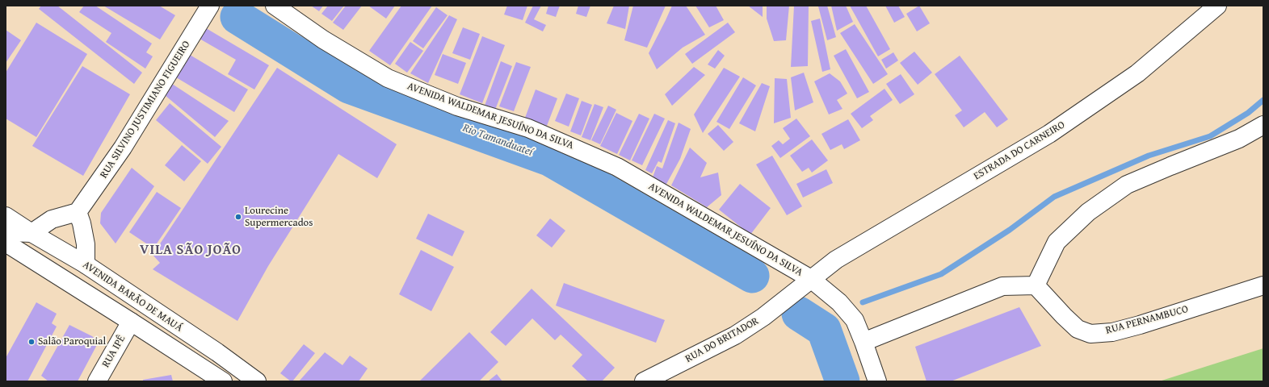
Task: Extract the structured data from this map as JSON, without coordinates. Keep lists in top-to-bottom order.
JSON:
{
  "streets": {
    "street": [
      "RUA SILVINO JUSTIMIANO FIGUEIRO",
      "AVENIDA WALDEMAR JESUÍNO DA SILVA",
      "ESTRADA DO CARNEIRO",
      "AVENIDA BARÃO DE MAUÁ",
      "RUA PERNAMBUCO",
      "RUA DO BRITADOR",
      "RUA IPÊ"
    ]
  },
  "crossings": [
    ["AVENIDA WALDEMAR JESUÍNO DA SILVA", "ESTRADA DO CARNEIRO"],
    ["AVENIDA WALDEMAR JESUÍNO DA SILVA", "RUA DO BRITADOR"],
    ["ESTRADA DO CARNEIRO", "RUA DO BRITADOR"],
    ["AVENIDA BARÃO DE MAUÁ", "RUA IPÊ"]
  ],
  "districts": ["VILA SÃO JOÃO"],
  "water": ["Rio Tamanduateí"],
  "places": ["Lourecine Supermercados", "Salão Paroquial"]
}
